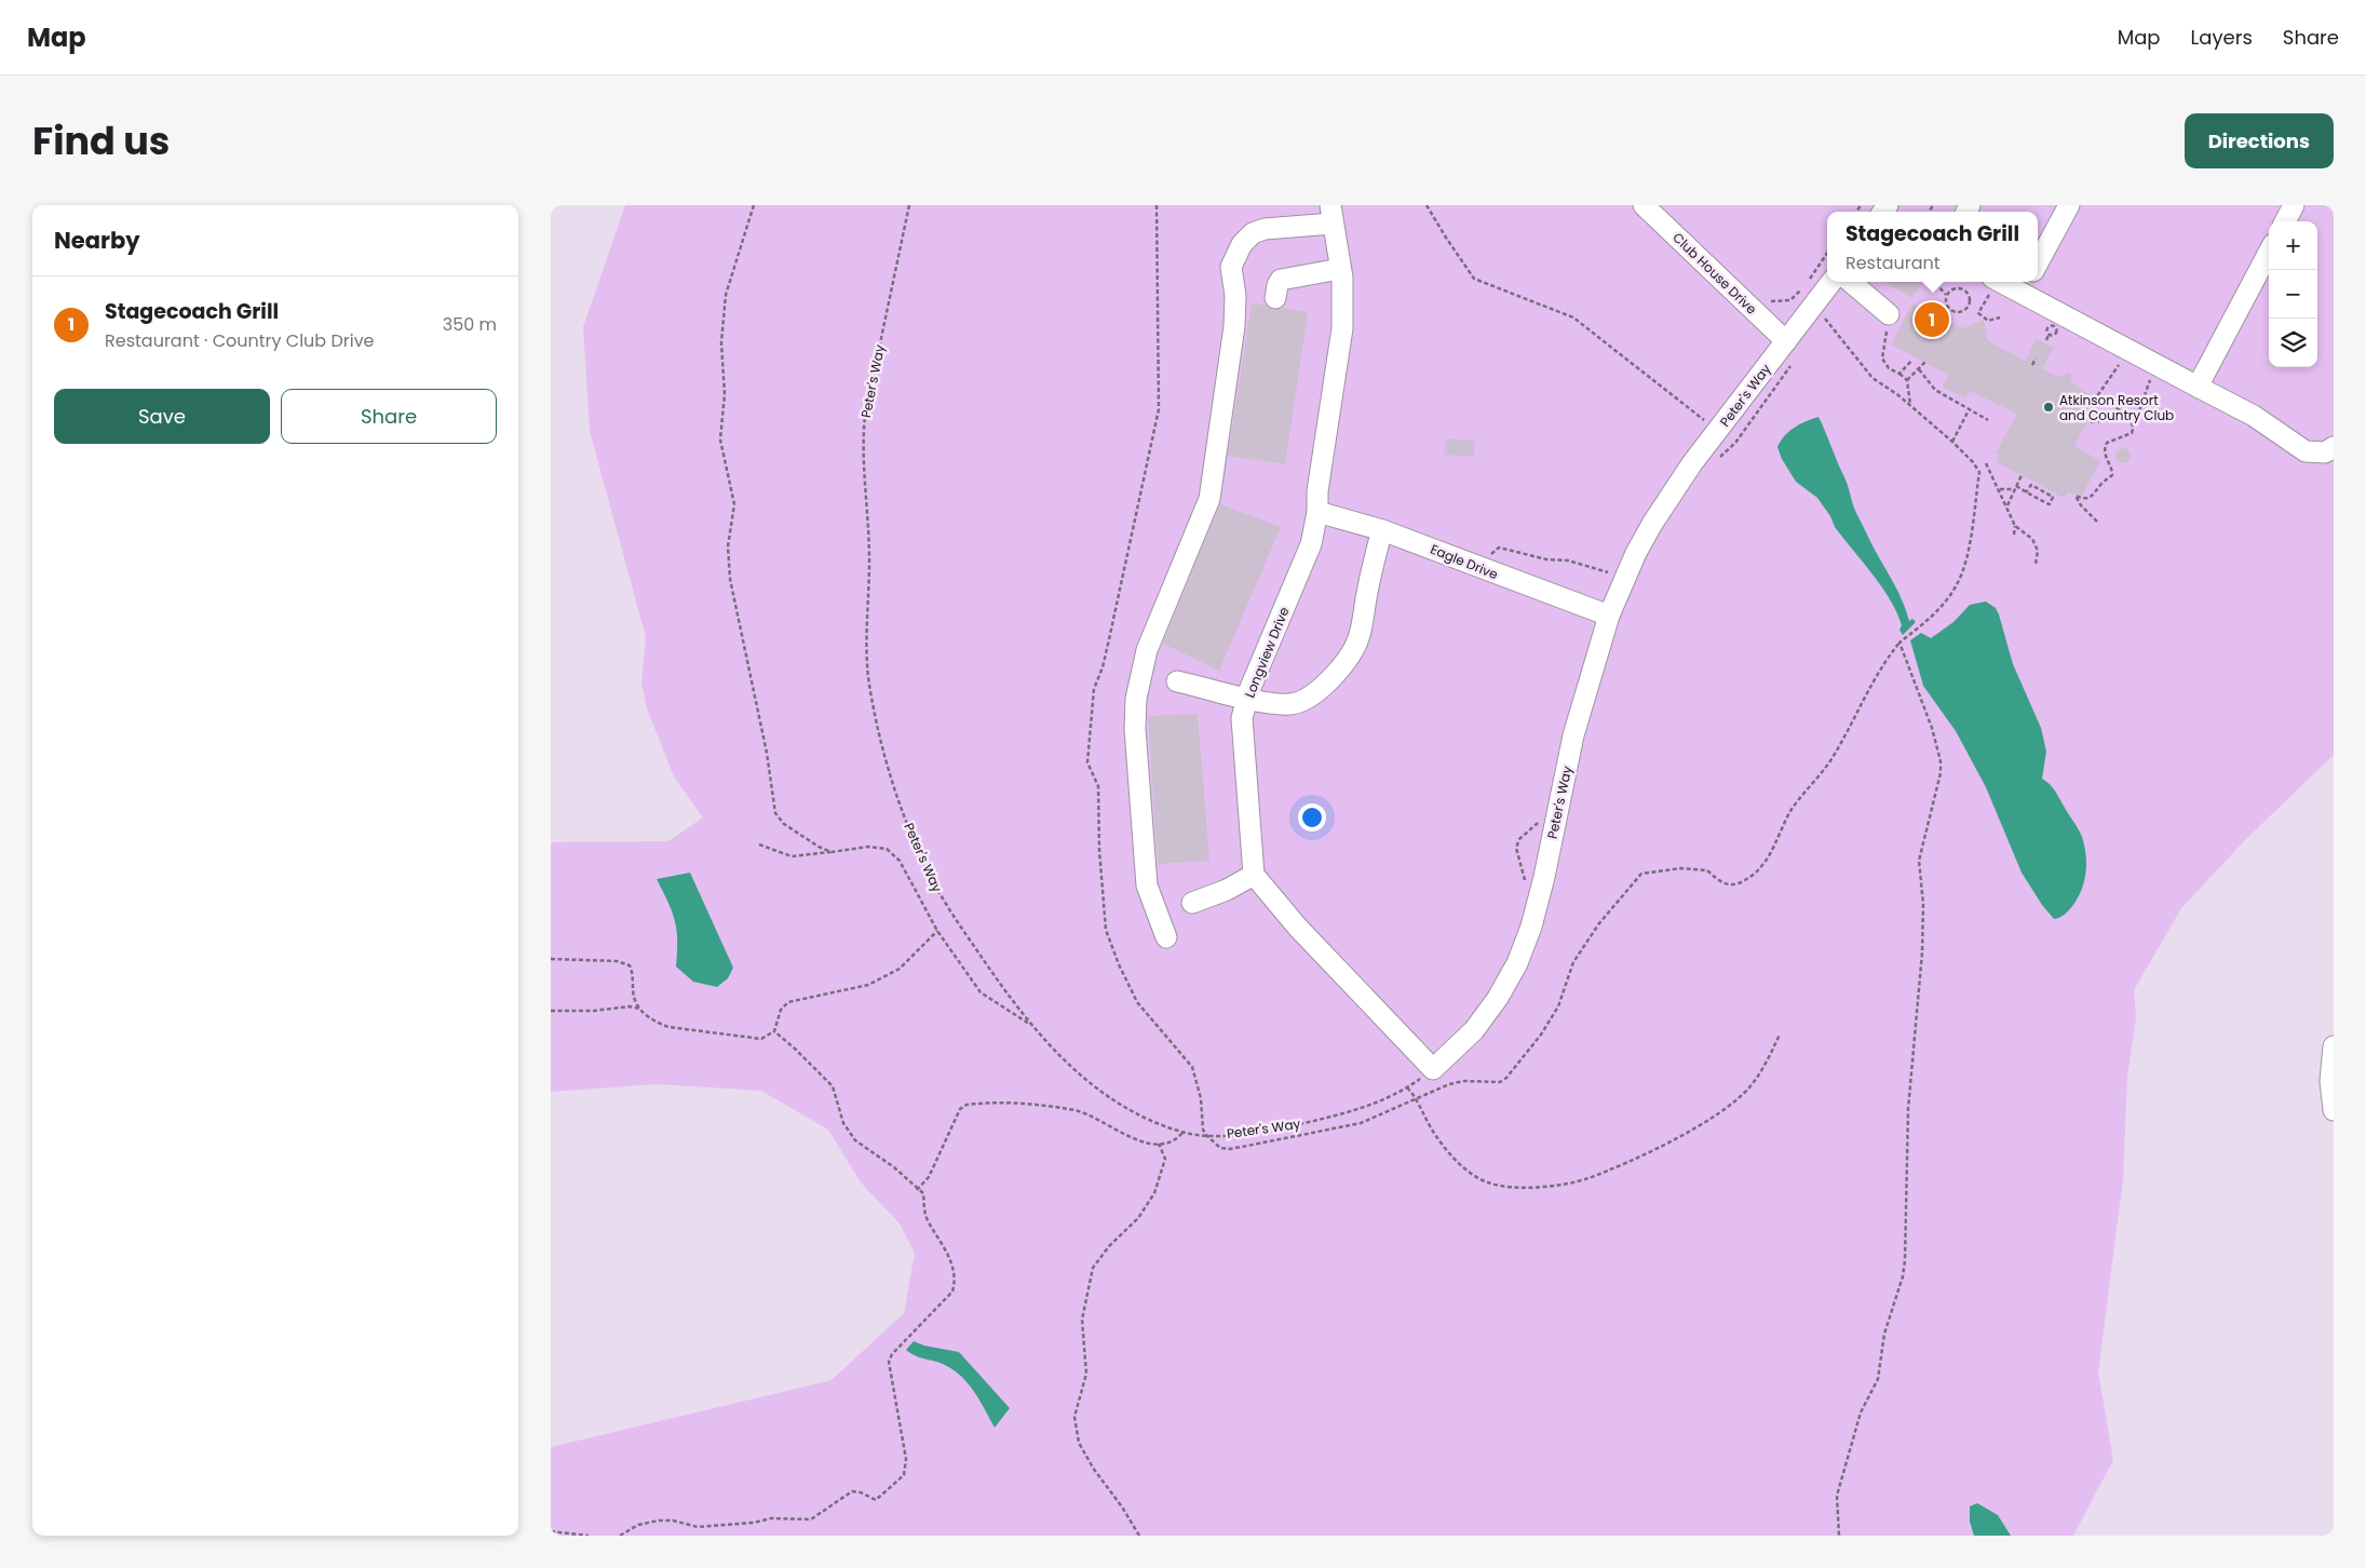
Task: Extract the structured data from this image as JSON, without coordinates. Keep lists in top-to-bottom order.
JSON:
{
  "streets": {
    "street": [
      "Club House Drive",
      "Peter's Way",
      "Eagle Drive",
      "Longview Drive"
    ]
  },
  "crossings": [
    ["Club House Drive", "Peter's Way"],
    ["Peter's Way", "Eagle Drive"],
    ["Eagle Drive", "Longview Drive"]
  ],
  "places": ["Atkinson Resort and Country Club"],
  "page": {
    "header": "Map",
    "nav": ["Map", "Layers", "Share"],
    "title": "Find us",
    "buttons": [
      "Directions",
      ["Save", "Share"]
    ],
    "heading": "Nearby",
    "popup": ["Stagecoach Grill", "Restaurant"],
    "map_buttons": ["+", "−"],
    "list": [
      {
        "mark": "1",
        "name": "Stagecoach Grill",
        "note": "Restaurant · Country Club Drive",
        "value": "350 m"
      }
    ],
    "pins": "1"
  }
}
